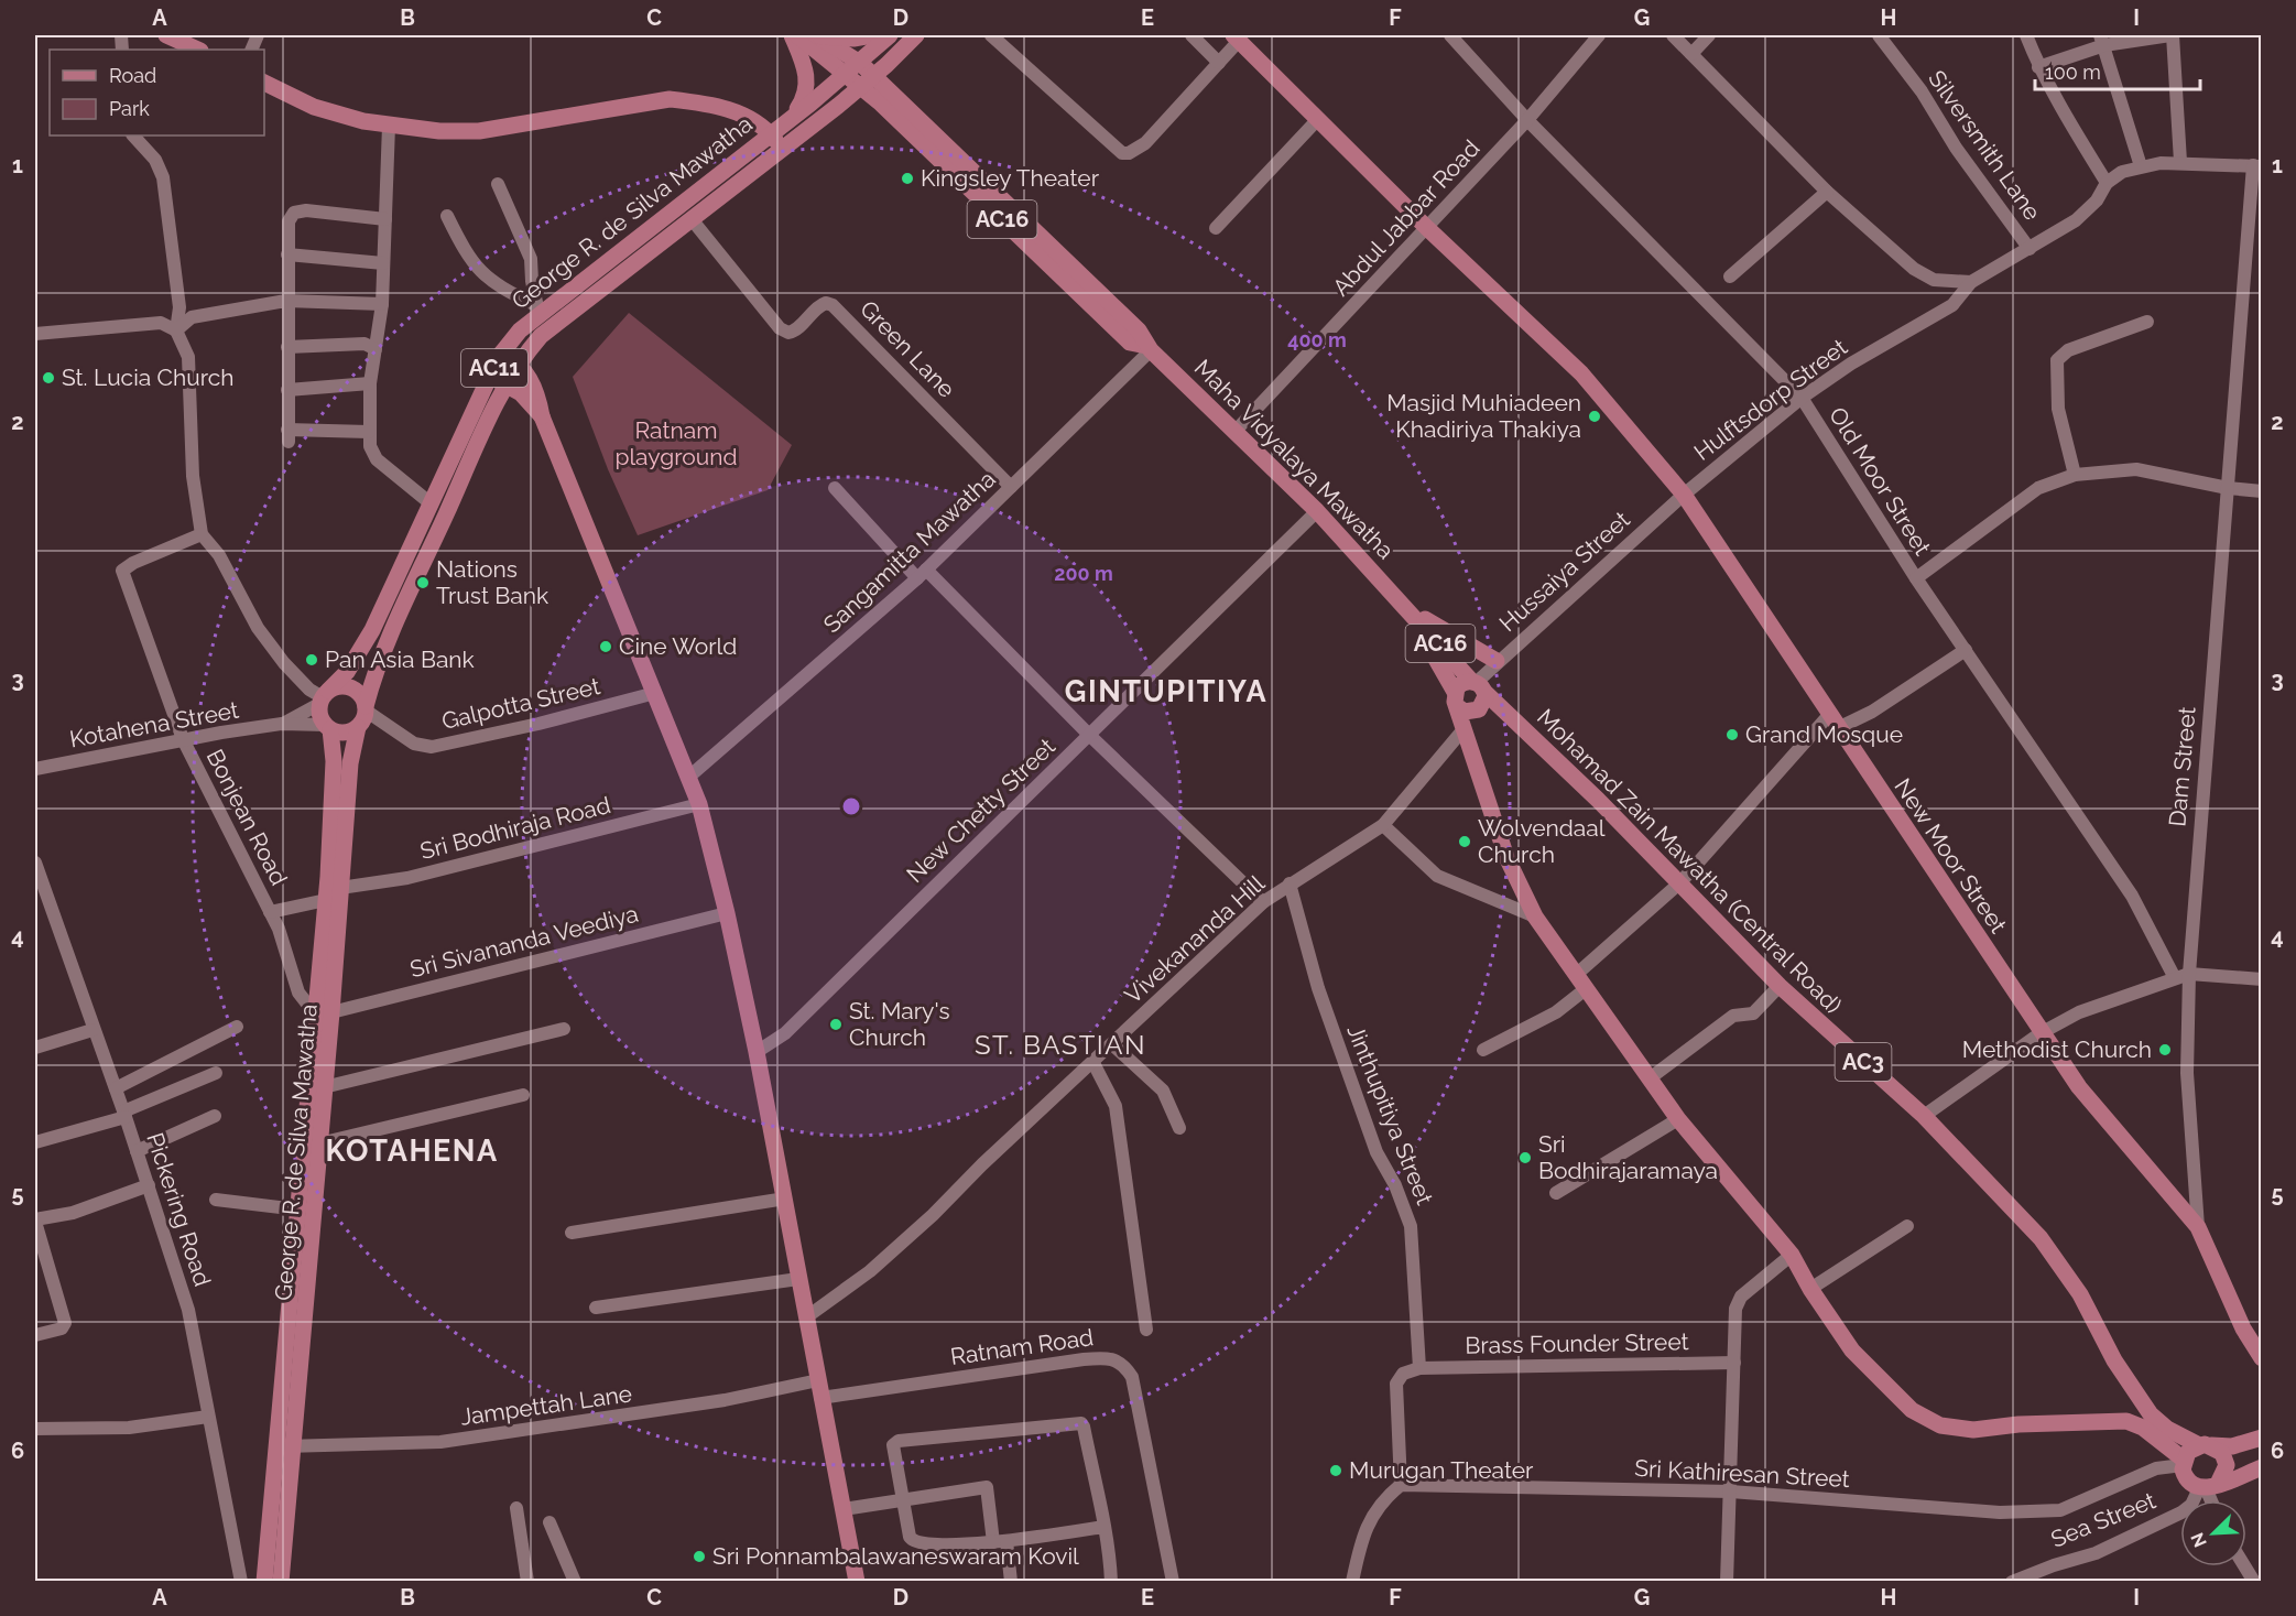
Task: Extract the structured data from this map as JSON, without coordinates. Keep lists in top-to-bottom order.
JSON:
{
  "streets": {
    "main road": [
      "George R. de Silva Mawatha",
      "AC16",
      "AC11",
      "Maha Vidyalaya Mawatha",
      "Dam Street",
      "New Moor Street",
      "Mohamad Zain Mawatha (Central Road)",
      "AC3"
    ],
    "street": [
      "Silversmith Lane",
      "Abdul Jabbar Road",
      "Green Lane",
      "Hulftsdorp Street",
      "Old Moor Street",
      "Sangamitta Mawatha",
      "Hussaiya Street",
      "Galpotta Street",
      "Kotahena Street",
      "New Chetty Street",
      "Bonjean Road",
      "Sri Bodhiraja Road",
      "Vivekananda Hill",
      "Sri Sivananda Veediya",
      "Jinthupitiya Street",
      "Pickering Road",
      "Brass Founder Street",
      "Ratnam Road",
      "Jampettah Lane",
      "Sri Kathiresan Street",
      "Sea Street"
    ]
  },
  "crossings": [
    ["Silversmith Lane", "Hulftsdorp Street"],
    ["George R. de Silva Mawatha", "Green Lane"],
    ["George R. de Silva Mawatha", "Maha Vidyalaya Mawatha"],
    ["George R. de Silva Mawatha", "Galpotta Street"],
    ["George R. de Silva Mawatha", "Kotahena Street"],
    ["George R. de Silva Mawatha", "Bonjean Road"],
    ["George R. de Silva Mawatha", "Sri Bodhiraja Road"],
    ["George R. de Silva Mawatha", "Sri Sivananda Veediya"],
    ["George R. de Silva Mawatha", "Jampettah Lane"],
    ["Abdul Jabbar Road", "Maha Vidyalaya Mawatha"],
    ["Abdul Jabbar Road", "Old Moor Street"],
    ["Abdul Jabbar Road", "New Moor Street"],
    ["Green Lane", "Sangamitta Mawatha"],
    ["Hulftsdorp Street", "Old Moor Street"],
    ["Hulftsdorp Street", "Hussaiya Street"],
    ["Hulftsdorp Street", "Dam Street"],
    ["Hulftsdorp Street", "New Moor Street"],
    ["Maha Vidyalaya Mawatha", "Sangamitta Mawatha"],
    ["Maha Vidyalaya Mawatha", "Hussaiya Street"],
    ["Maha Vidyalaya Mawatha", "New Chetty Street"],
    ["Maha Vidyalaya Mawatha", "Mohamad Zain Mawatha (Central Road)"],
    ["Maha Vidyalaya Mawatha", "Vivekananda Hill"],
    ["Maha Vidyalaya Mawatha", "Sri Kathiresan Street"],
    ["Maha Vidyalaya Mawatha", "Sea Street"],
    ["Hussaiya Street", "New Moor Street"],
    ["Hussaiya Street", "Mohamad Zain Mawatha (Central Road)"],
    ["Galpotta Street", "Kotahena Street"],
    ["Kotahena Street", "Bonjean Road"],
    ["Dam Street", "New Moor Street"],
    ["Bonjean Road", "Sri Sivananda Veediya"],
    ["Mohamad Zain Mawatha (Central Road)", "Sri Kathiresan Street"],
    ["Mohamad Zain Mawatha (Central Road)", "Sea Street"],
    ["Vivekananda Hill", "Jinthupitiya Street"],
    ["Jinthupitiya Street", "Brass Founder Street"],
    ["Ratnam Road", "Jampettah Lane"],
    ["Sri Kathiresan Street", "Sea Street"]
  ],
  "districts": ["GINTUPITIYA", "ST. BASTIAN", "KOTAHENA"],
  "parks": ["Ratnam playground"],
  "places": [
    "Kingsley Theater",
    "St. Lucia Church",
    "Masjid Muhiadeen Khadiriya Thakiya",
    "Nations Trust Bank",
    "Cine World",
    "Pan Asia Bank",
    "Grand Mosque",
    "Wolvendaal Church",
    "St. Mary's Church",
    "Methodist Church",
    "Sri Bodhirajaramaya",
    "Murugan Theater",
    "Sri Ponnambalawaneswaram Kovil"
  ],
  "legend": ["Road", "Park"],
  "scale_bar": "100 m",
  "north": "bottom left",
  "grid": {
    "columns": [
      "A",
      "B",
      "C",
      "D",
      "E",
      "F",
      "G",
      "H",
      "I"
    ],
    "rows": [
      "1",
      "2",
      "3",
      "4",
      "5",
      "6"
    ]
  },
  "rings": ["400 m", "200 m"]
}
